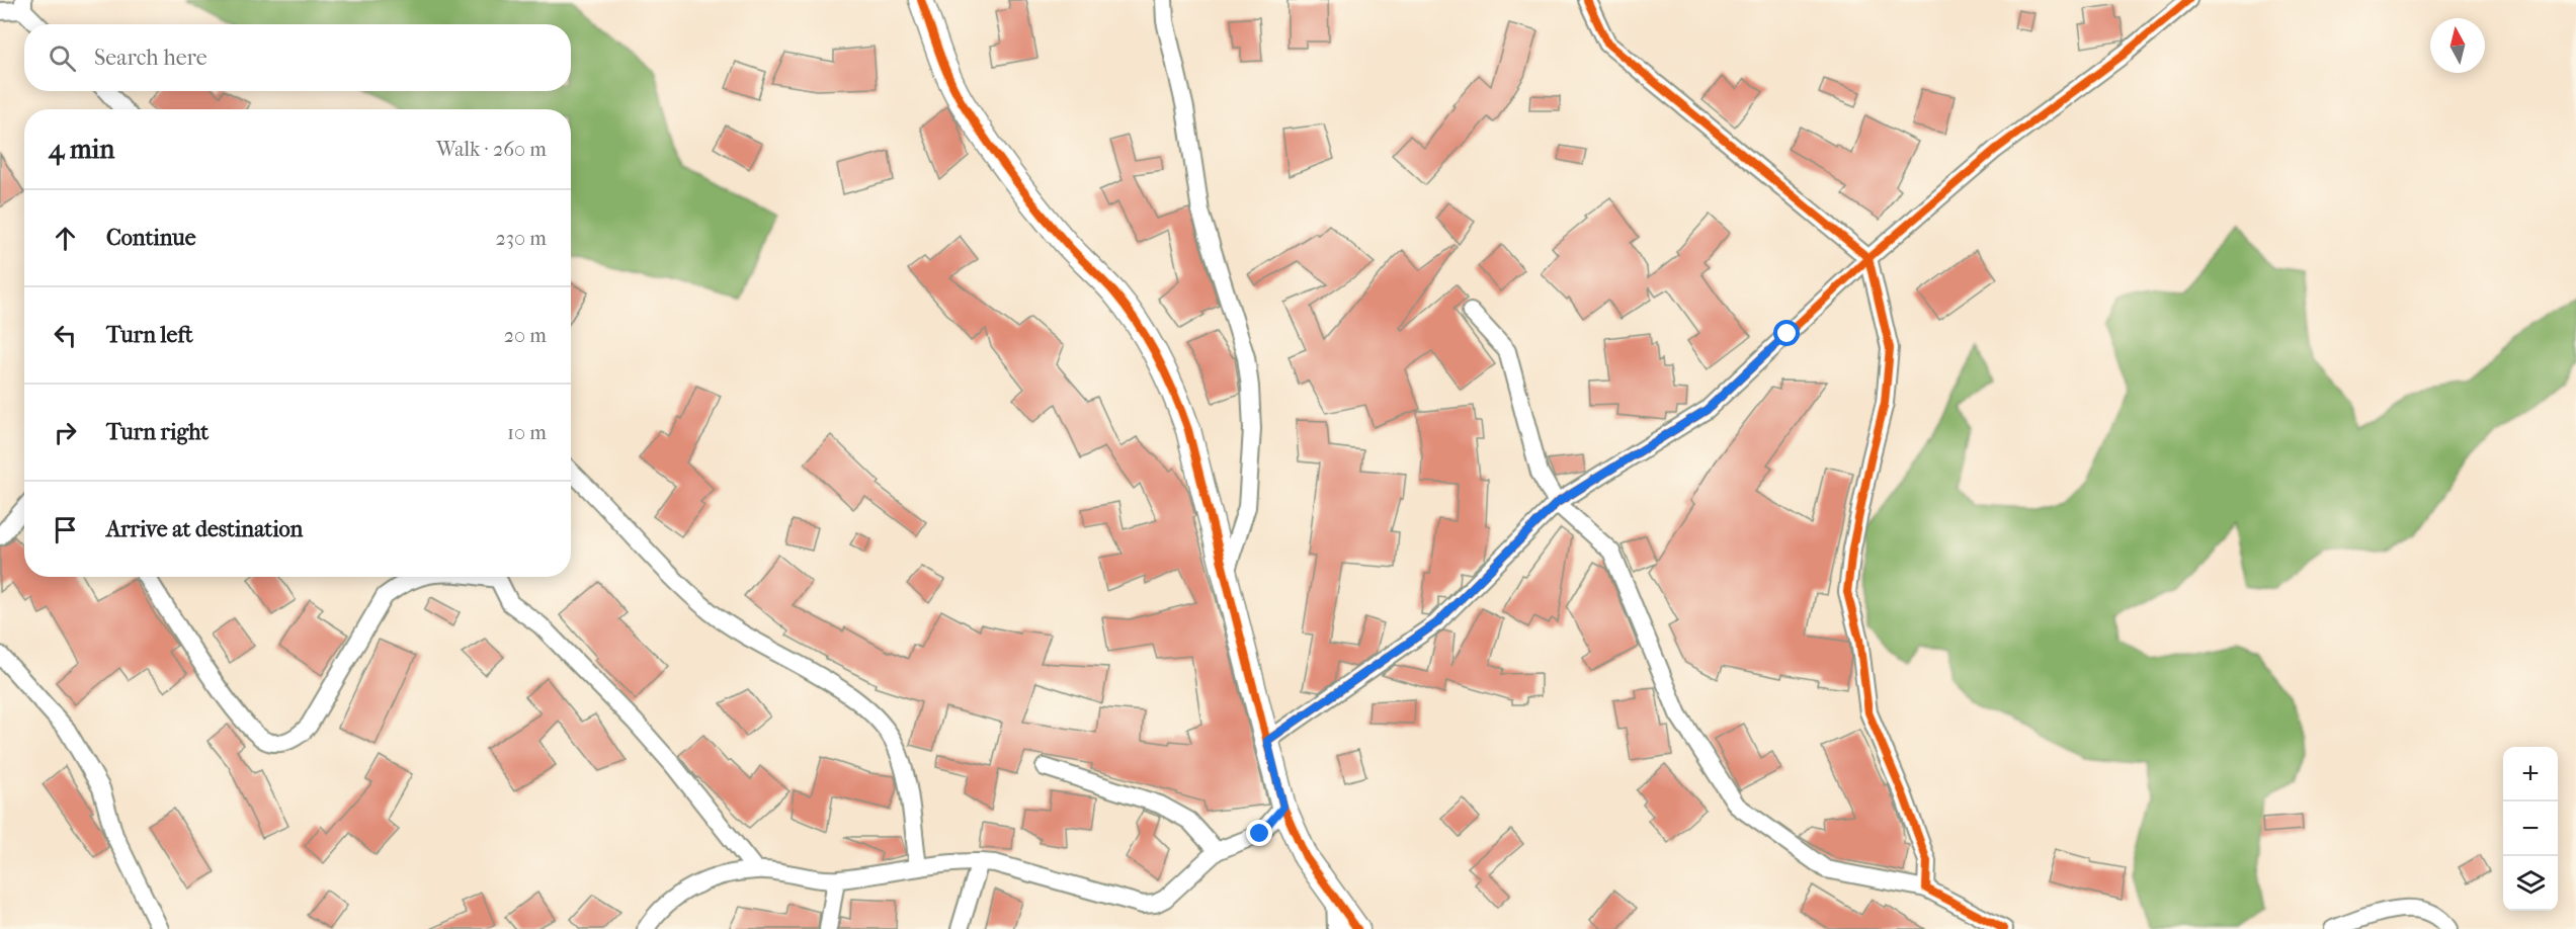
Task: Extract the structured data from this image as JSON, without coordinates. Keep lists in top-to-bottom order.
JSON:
{
  "north": "top",
  "page": {
    "search": "Search here",
    "heading": ["4 min", "Walk · 260 m"],
    "list": [
      ["Continue", "230 m"],
      ["Turn left", "20 m"],
      ["Turn right", "10 m"],
      "Arrive at destination"
    ],
    "map_buttons": ["+", "−"]
  }
}
